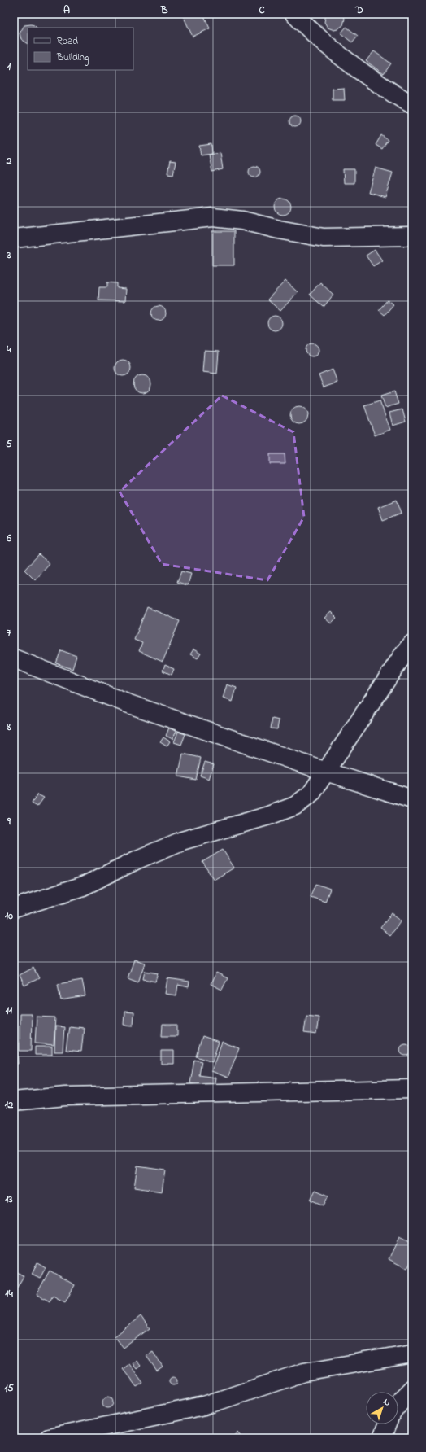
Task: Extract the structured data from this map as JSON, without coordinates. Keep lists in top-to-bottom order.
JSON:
{
  "legend": ["Road", "Building"],
  "north": "top right",
  "grid": {
    "columns": [
      "A",
      "B",
      "C",
      "D"
    ],
    "rows": [
      "1",
      "2",
      "3",
      "4",
      "5",
      "6",
      "7",
      "8",
      "9",
      "10",
      "11",
      "12",
      "13",
      "14",
      "15"
    ]
  }
}
